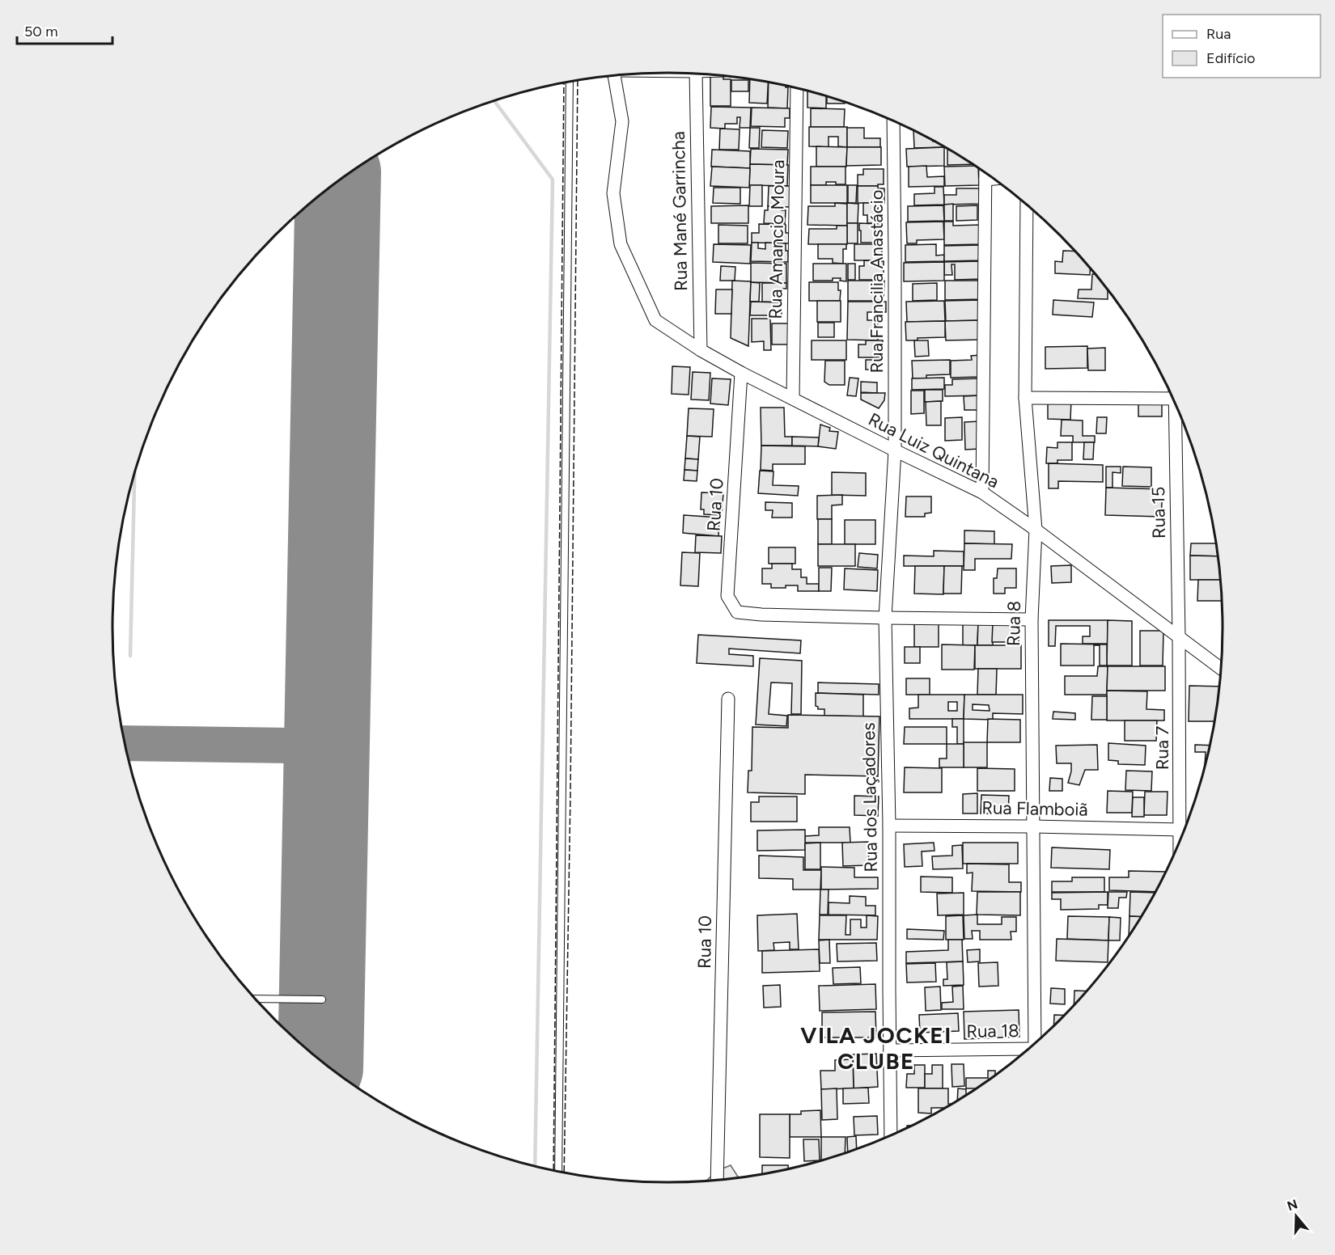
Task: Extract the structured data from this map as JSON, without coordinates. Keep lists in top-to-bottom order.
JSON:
{
  "streets": {
    "street": [
      "Rua Mané Garrincha",
      "Rua Amancio Moura",
      "Rua Francilia Anastácio",
      "Rua Luiz Quintana",
      "Rua 10",
      "Rua 15",
      "Rua 8",
      "Rua 7",
      "Rua dos Laçadores",
      "Rua Flamboiã",
      "Rua 18"
    ]
  },
  "crossings": [
    ["Rua Mané Garrincha", "Rua Luiz Quintana"],
    ["Rua Amancio Moura", "Rua Luiz Quintana"],
    ["Rua Francilia Anastácio", "Rua Luiz Quintana"],
    ["Rua Francilia Anastácio", "Rua dos Laçadores"],
    ["Rua Luiz Quintana", "Rua 10"],
    ["Rua Luiz Quintana", "Rua 15"],
    ["Rua Luiz Quintana", "Rua 8"],
    ["Rua Luiz Quintana", "Rua 7"],
    ["Rua Luiz Quintana", "Rua dos Laçadores"],
    ["Rua 10", "Rua dos Laçadores"],
    ["Rua 15", "Rua 7"],
    ["Rua 8", "Rua Flamboiã"],
    ["Rua 7", "Rua Flamboiã"],
    ["Rua dos Laçadores", "Rua Flamboiã"],
    ["Rua dos Laçadores", "Rua 18"]
  ],
  "districts": ["VILA JOCKEI CLUBE"],
  "legend": ["Rua", "Edifício"],
  "scale_bar": "50 m",
  "north": "top"
}
